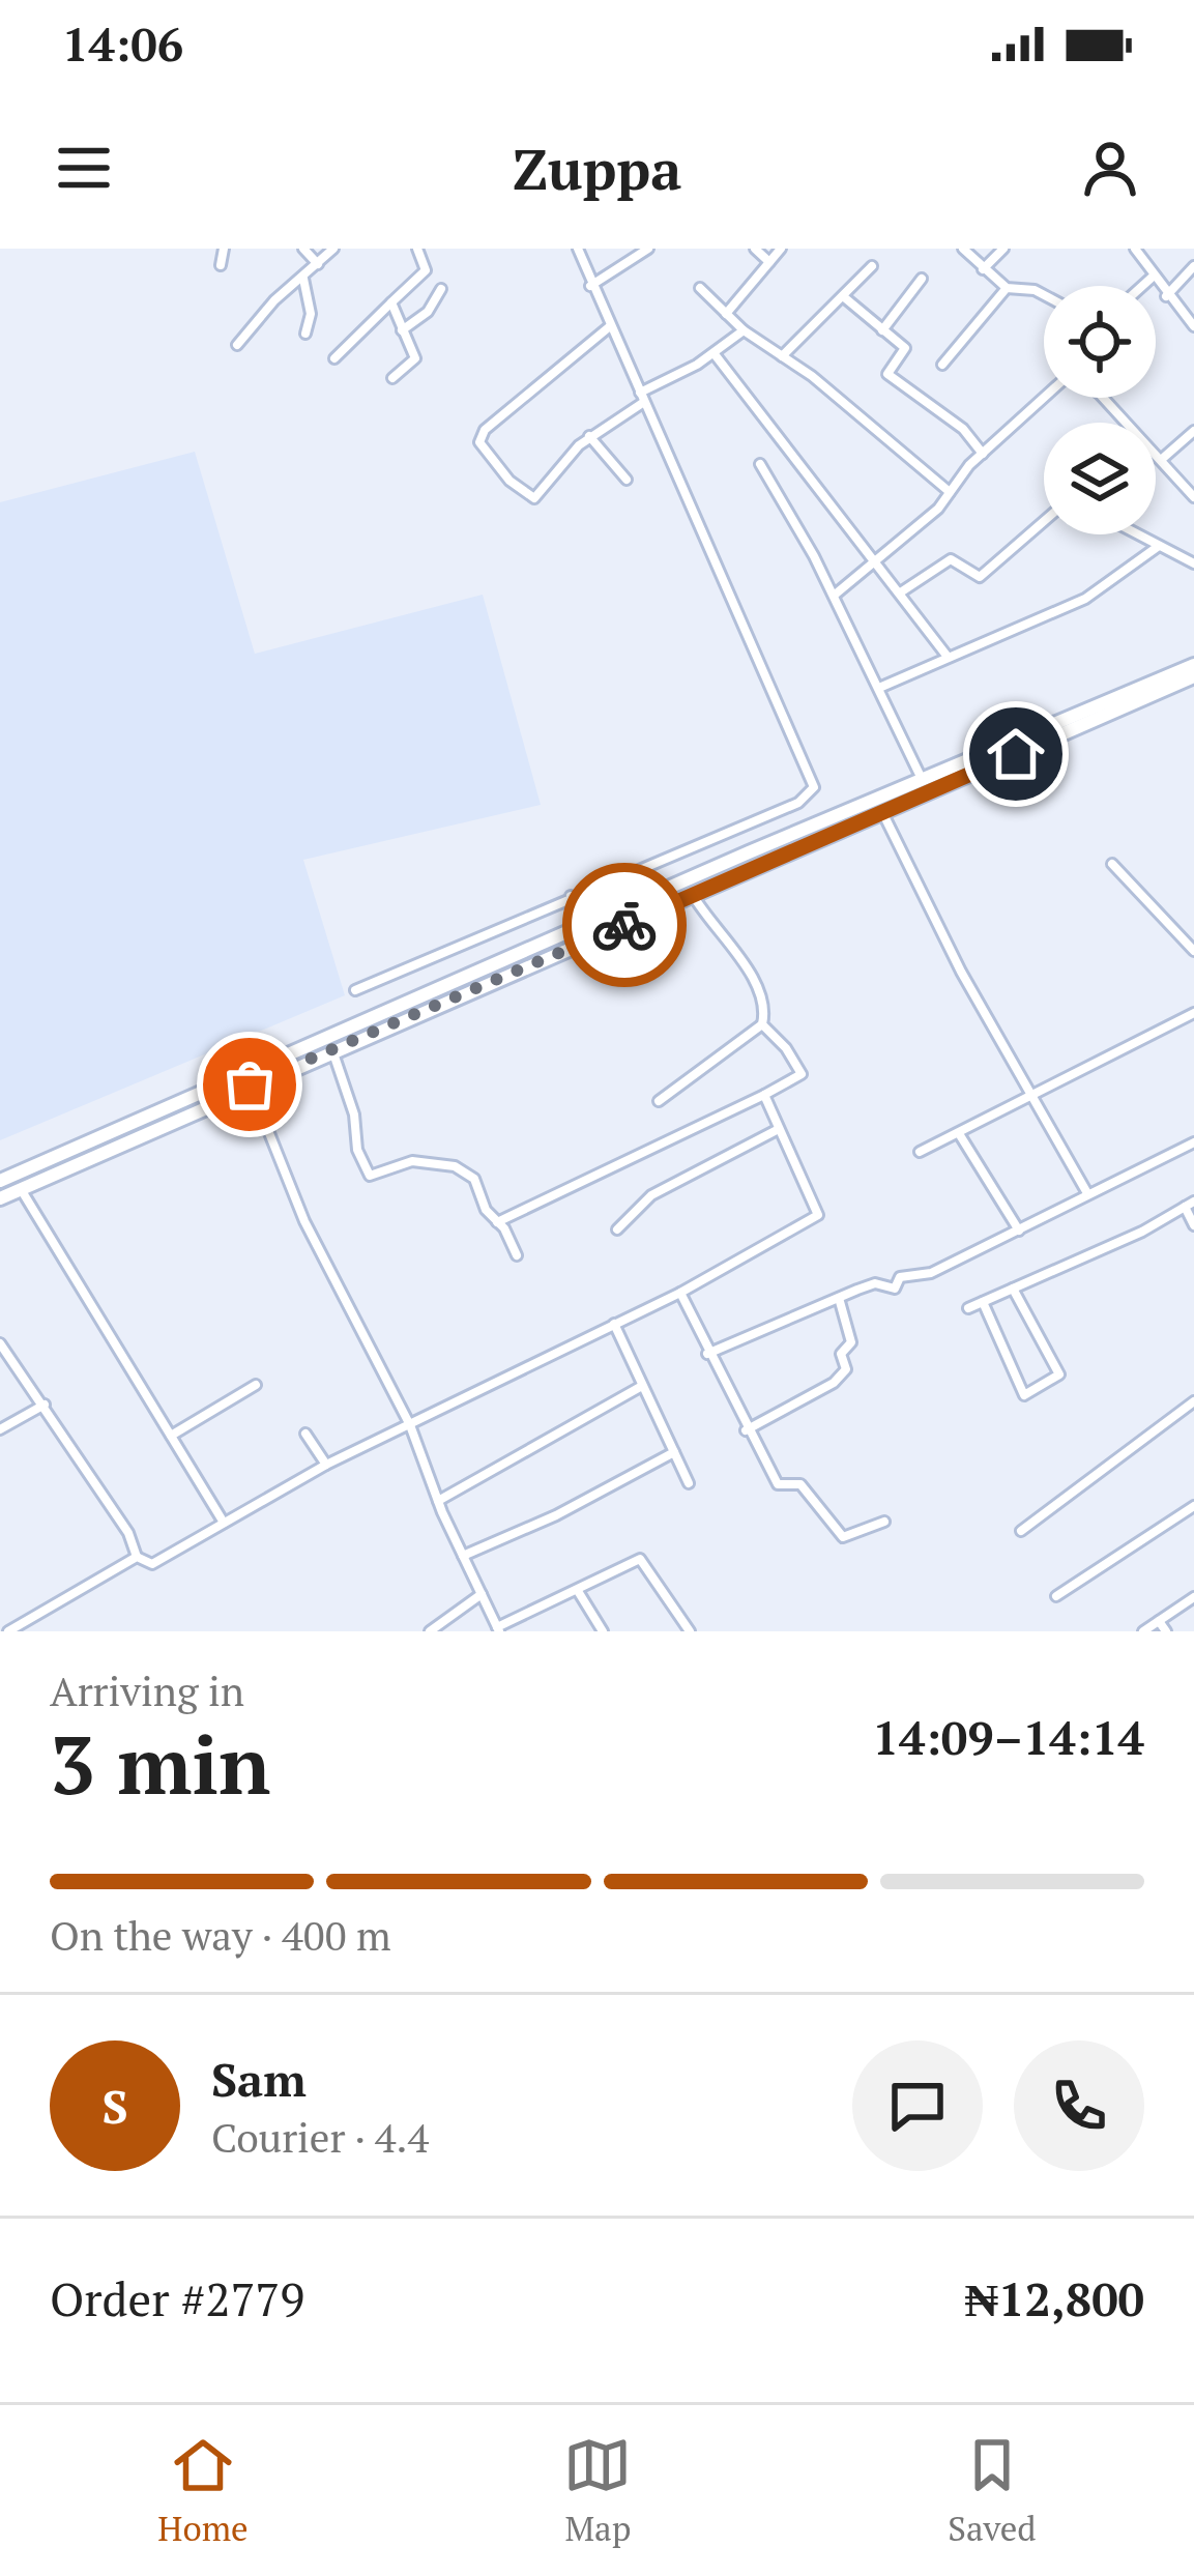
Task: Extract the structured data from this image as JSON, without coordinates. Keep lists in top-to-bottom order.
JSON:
{
  "page": {
    "status": "14:06",
    "header": "Zuppa",
    "heading": ["3 min", "Arriving in", "14:09–14:14"],
    "panel": [
      "Sam",
      "Courier · 4.4",
      "Order #2779",
      "₦12,800"
    ],
    "bar": "On the way · 400 m",
    "round": "S",
    "tabs": ["Home", "Map", "Saved"]
  }
}
